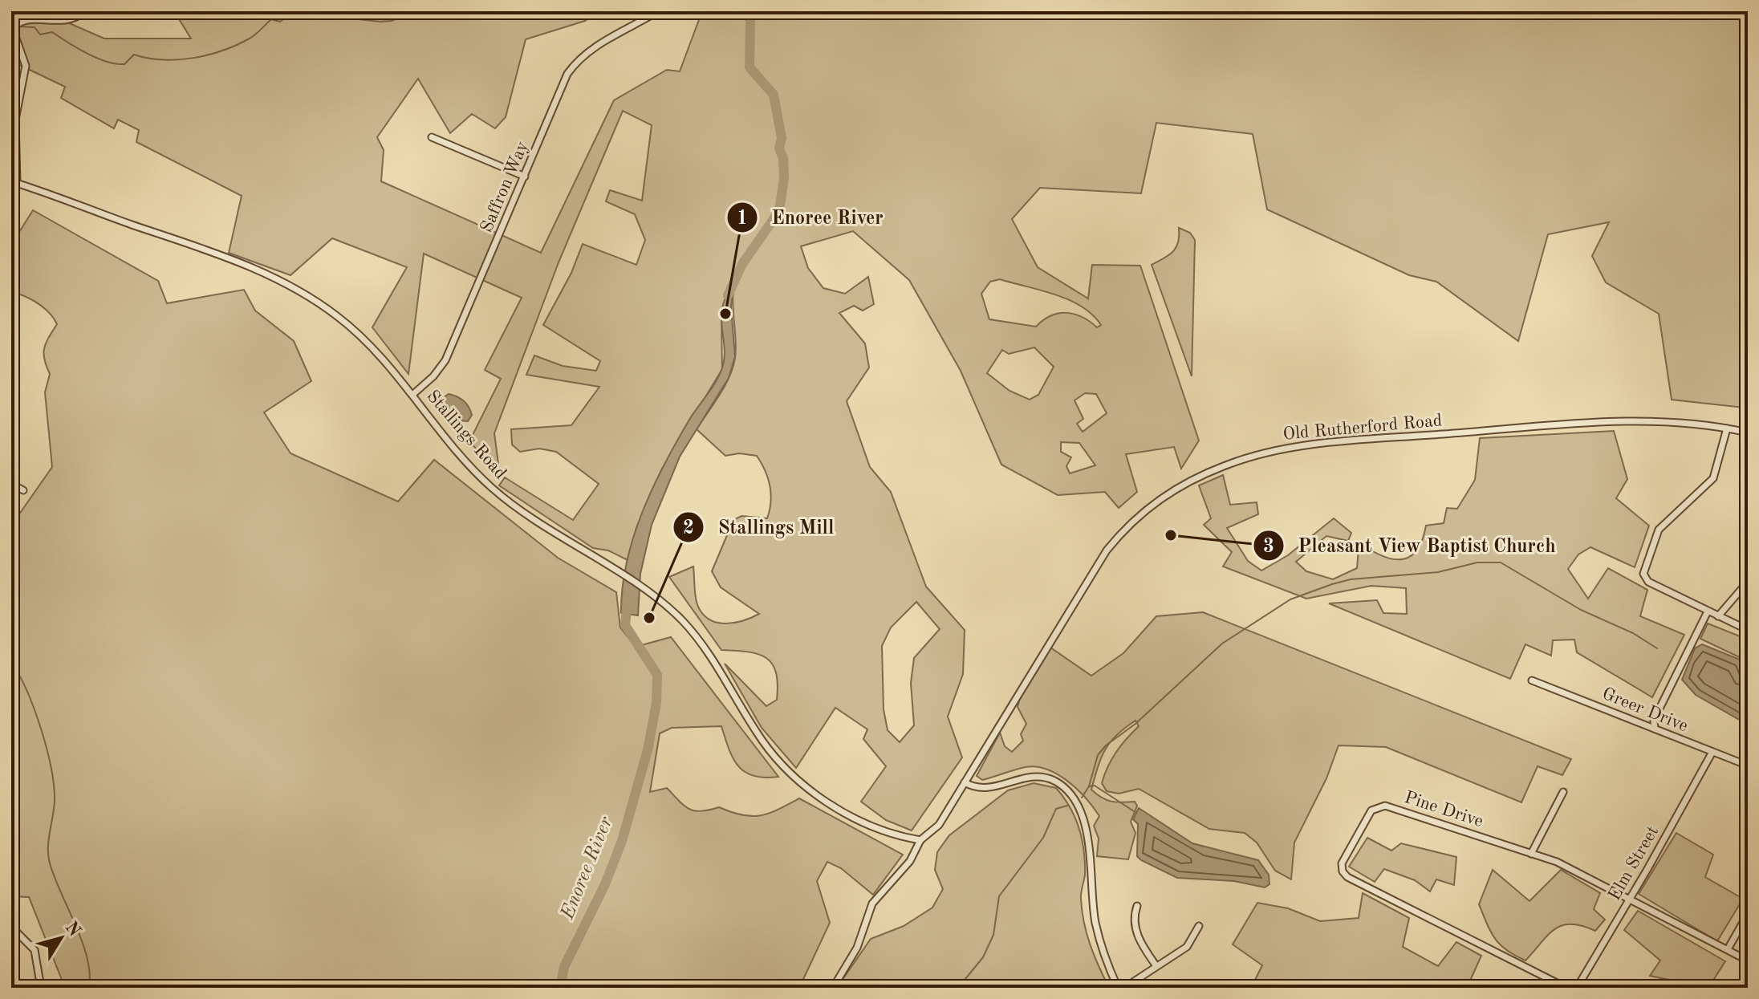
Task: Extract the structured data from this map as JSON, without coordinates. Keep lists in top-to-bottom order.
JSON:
{
  "streets": {
    "street": [
      "Saffron Way",
      "Old Rutherford Road",
      "Stallings Road",
      "Greer Drive",
      "Pine Drive",
      "Elm Street"
    ]
  },
  "crossings": [
    ["Saffron Way", "Stallings Road"],
    ["Old Rutherford Road", "Stallings Road"],
    ["Greer Drive", "Elm Street"],
    ["Pine Drive", "Elm Street"]
  ],
  "water": ["Enoree River"],
  "places": ["Enoree River", "Pleasant View Baptist Church", "Stallings Mill"],
  "north": "top right"
}
